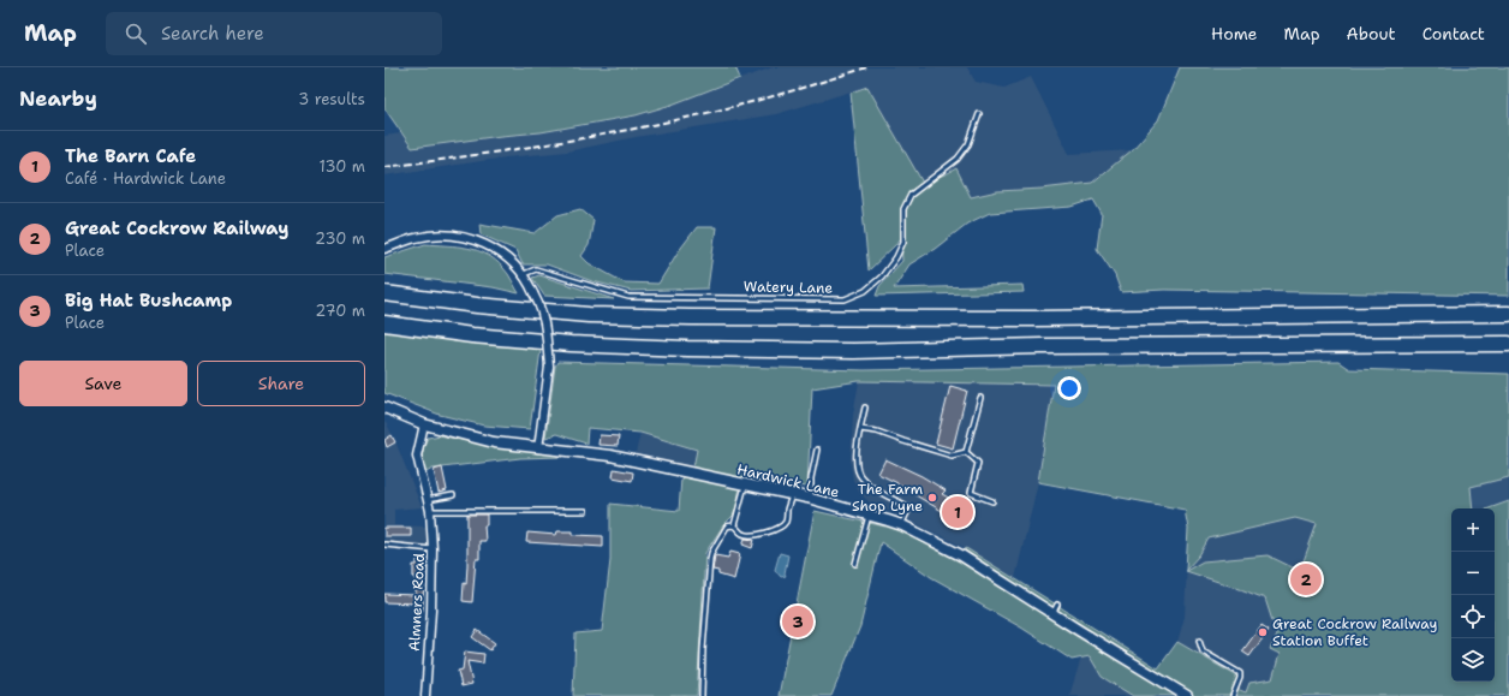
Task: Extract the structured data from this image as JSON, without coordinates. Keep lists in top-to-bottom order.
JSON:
{
  "streets": {
    "street": ["Hardwick Lane", "Almners Road"],
    "lane": ["Watery Lane"]
  },
  "crossings": [
    ["Hardwick Lane", "Almners Road"]
  ],
  "places": ["The Farm Shop Lyne", "Great Cockrow Railway Station Buffet"],
  "page": {
    "header": "Map",
    "search": "Search here",
    "nav": [
      "Home",
      "Map",
      "About",
      "Contact"
    ],
    "heading": ["Nearby", "3 results"],
    "list": [
      {
        "mark": "1",
        "name": "The Barn Cafe",
        "note": "Café · Hardwick Lane",
        "value": "130 m"
      },
      {
        "mark": "2",
        "name": "Great Cockrow Railway",
        "note": "Place",
        "value": "230 m"
      },
      {
        "mark": "3",
        "name": "Big Hat Bushcamp",
        "note": "Place",
        "value": "270 m"
      }
    ],
    "buttons": ["Save", "Share"],
    "pins": ["1", "2", "3"],
    "map_buttons": ["+", "−"]
  }
}
